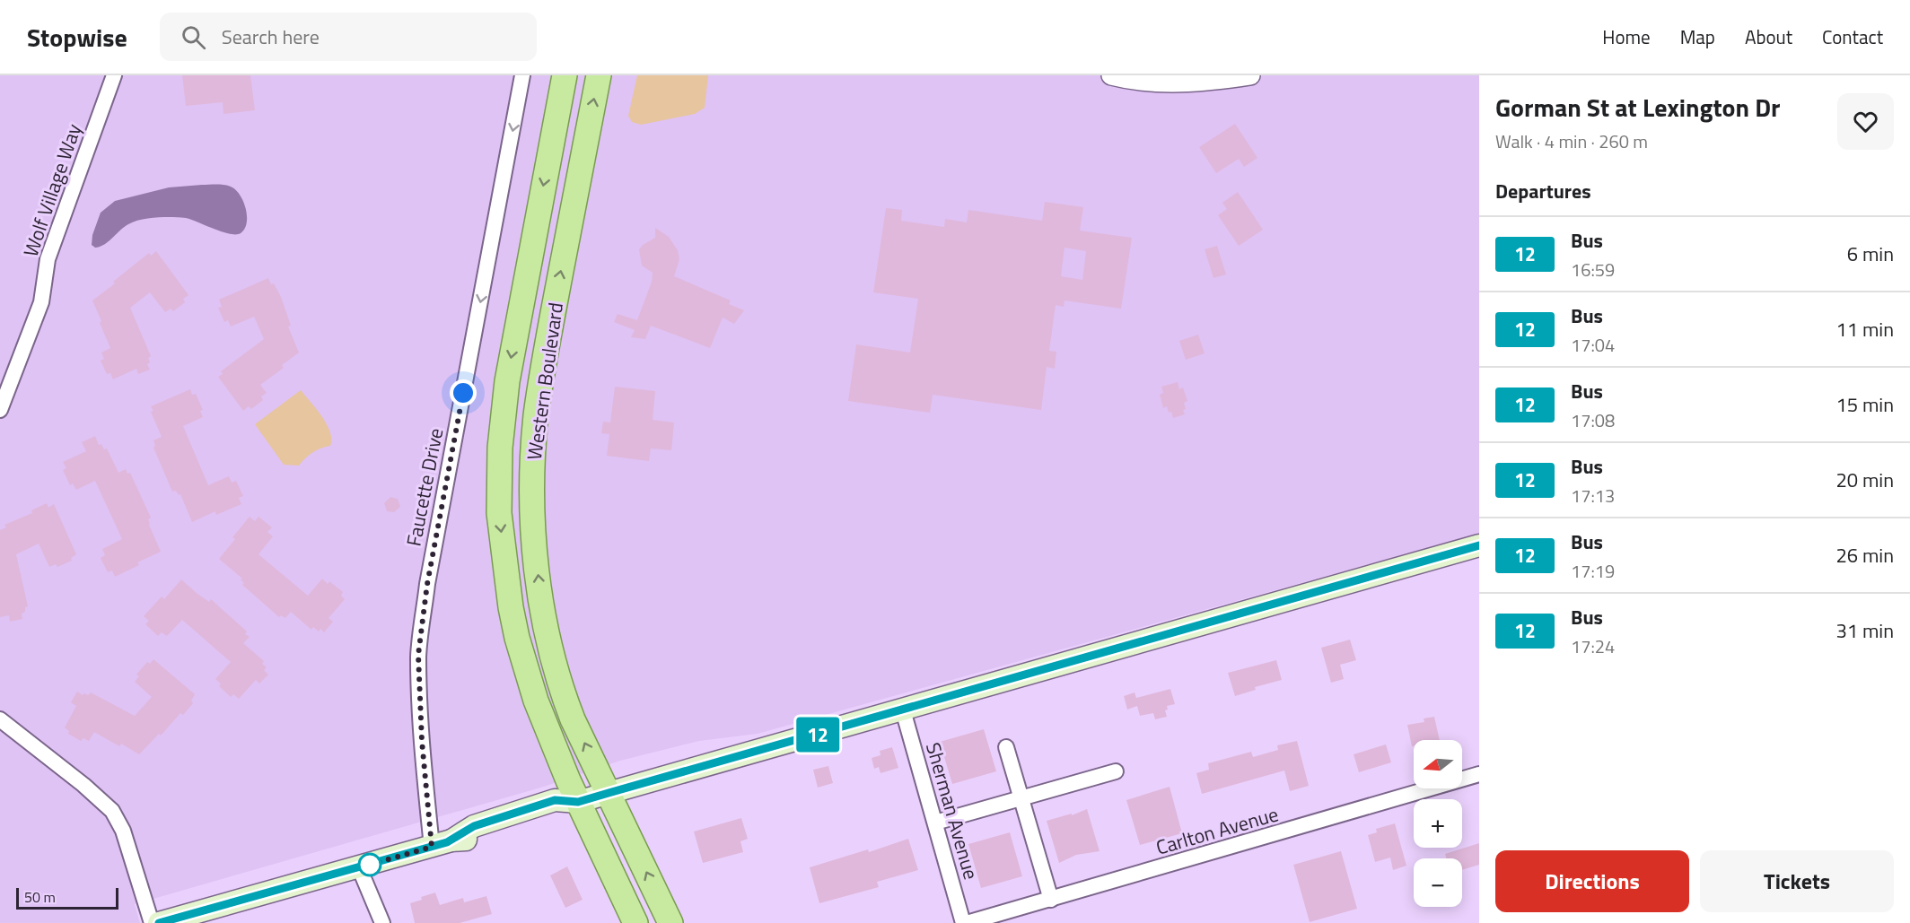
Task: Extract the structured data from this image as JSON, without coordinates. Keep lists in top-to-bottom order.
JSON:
{
  "streets": {
    "main road": ["Western Boulevard"],
    "street": [
      "Wolf Village Way",
      "Faucette Drive",
      "Sherman Avenue",
      "Carlton Avenue"
    ]
  },
  "crossings": [
    ["Sherman Avenue", "Carlton Avenue"]
  ],
  "one_way": ["Faucette Drive"],
  "lines": ["bus line 12"],
  "scale_bar": "50 m",
  "north": "left",
  "page": {
    "header": "Stopwise",
    "search": "Search here",
    "nav": [
      "Home",
      "Map",
      "About",
      "Contact"
    ],
    "on_map": "12",
    "heading": [
      ["Gorman St at Lexington Dr", "Walk · 4 min · 260 m"],
      "Departures"
    ],
    "list": [
      {
        "mark": "12",
        "name": "Bus",
        "note": "16:59",
        "value": "6 min"
      },
      {
        "mark": "12",
        "name": "Bus",
        "note": "17:04",
        "value": "11 min"
      },
      {
        "mark": "12",
        "name": "Bus",
        "note": "17:08",
        "value": "15 min"
      },
      {
        "mark": "12",
        "name": "Bus",
        "note": "17:13",
        "value": "20 min"
      },
      {
        "mark": "12",
        "name": "Bus",
        "note": "17:19",
        "value": "26 min"
      },
      {
        "mark": "12",
        "name": "Bus",
        "note": "17:24",
        "value": "31 min"
      }
    ],
    "map_buttons": ["+", "−"],
    "buttons": ["Directions", "Tickets"],
    "scale": "50 m"
  }
}
